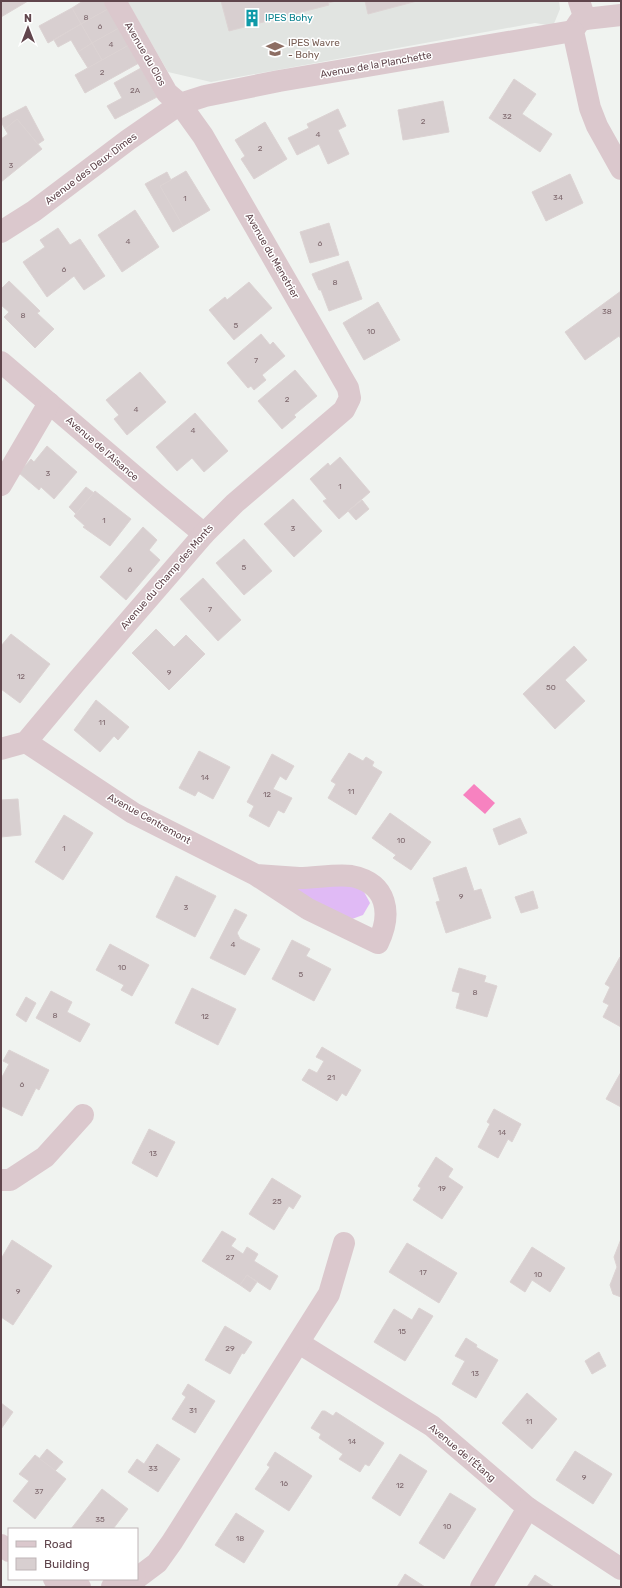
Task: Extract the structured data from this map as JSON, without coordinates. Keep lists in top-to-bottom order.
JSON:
{
  "streets": {
    "street": [
      "Avenue du Clos",
      "Avenue de la Planchette",
      "Avenue des Deux Dîmes",
      "Avenue du Menetrier",
      "Avenue de l'Aisance",
      "Avenue du Champ des Monts",
      "Avenue Centremont",
      "Avenue de l'Étang"
    ]
  },
  "crossings": [
    ["Avenue du Clos", "Avenue de la Planchette"],
    ["Avenue du Clos", "Avenue des Deux Dîmes"],
    ["Avenue du Clos", "Avenue du Menetrier"],
    ["Avenue de la Planchette", "Avenue des Deux Dîmes"],
    ["Avenue de la Planchette", "Avenue du Menetrier"],
    ["Avenue des Deux Dîmes", "Avenue du Menetrier"],
    ["Avenue du Menetrier", "Avenue du Champ des Monts"],
    ["Avenue de l'Aisance", "Avenue du Champ des Monts"],
    ["Avenue du Champ des Monts", "Avenue Centremont"]
  ],
  "places": {
    "building": ["IPES Bohy"],
    "school or university": ["IPES Wavre - Bohy"]
  },
  "house_numbers": [
    "8",
    "6",
    "4",
    "2",
    "2A",
    "32",
    "2",
    "4",
    "2",
    "3",
    "34",
    "1",
    "4",
    "6",
    "6",
    "8",
    "38",
    "8",
    "5",
    "10",
    "7",
    "2",
    "4",
    "4",
    "3",
    "1",
    "1",
    "3",
    "5",
    "6",
    "7",
    "9",
    "12",
    "50",
    "11",
    "14",
    "11",
    "12",
    "10",
    "1",
    "9",
    "3",
    "4",
    "10",
    "5",
    "8",
    "8",
    "12",
    "21",
    "6",
    "14",
    "13",
    "19",
    "25",
    "27",
    "17",
    "10",
    "9",
    "15",
    "29",
    "13",
    "31",
    "11",
    "14",
    "33",
    "9",
    "16",
    "12",
    "37",
    "35",
    "10",
    "18"
  ],
  "legend": ["Road", "Building"],
  "north": "top"
}
